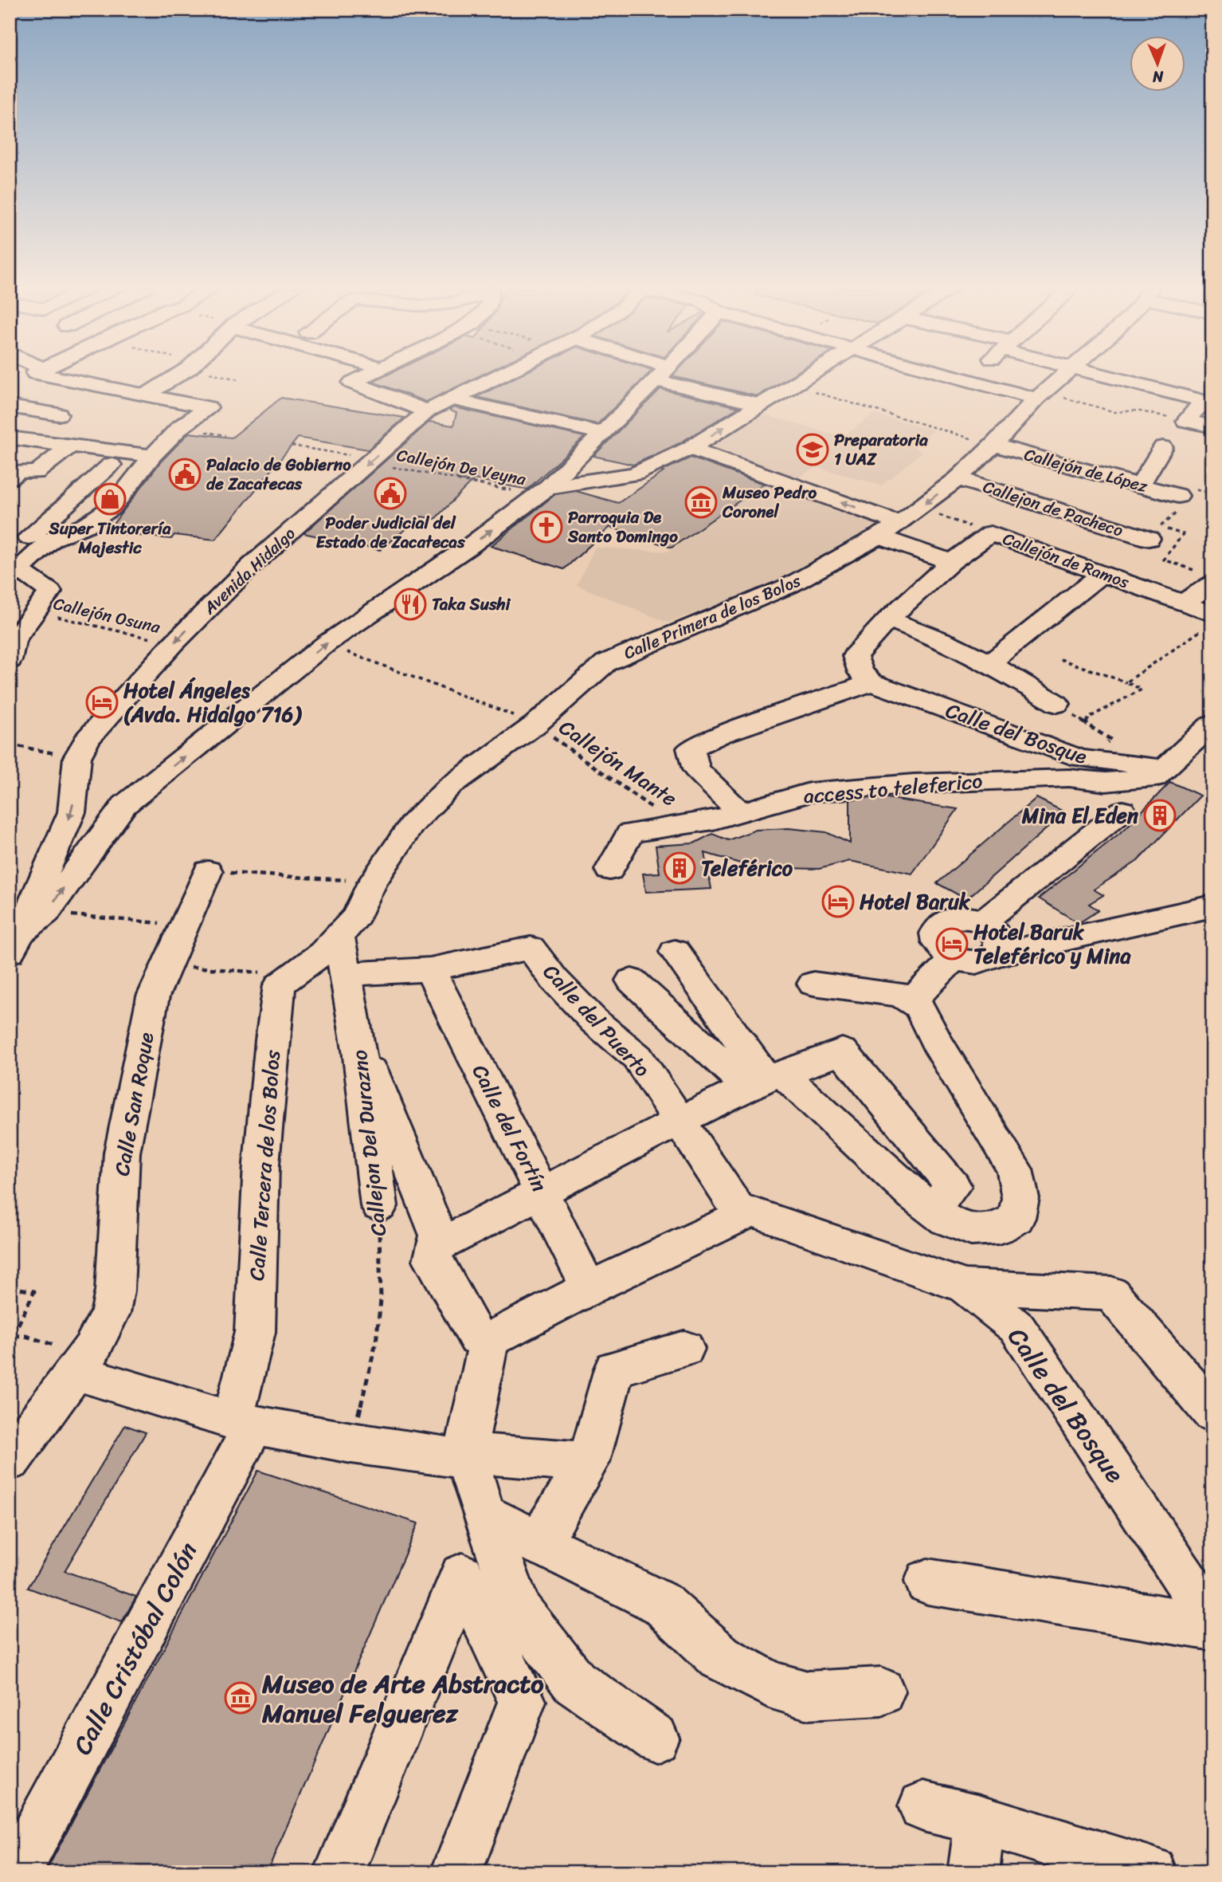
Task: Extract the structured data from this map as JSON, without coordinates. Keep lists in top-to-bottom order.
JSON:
{
  "streets": {
    "street": [
      "Callejón de López",
      "Callejon de Pacheco",
      "Callejón de Ramos",
      "Avenida Hidalgo",
      "Calle Primera de los Bolos",
      "Calle del Bosque",
      "access to teleferico",
      "Calle del Puerto",
      "Calle San Roque",
      "Calle del Fortín",
      "Callejon Del Durazno",
      "Calle Tercera de los Bolos",
      "Calle Cristóbal Colón"
    ],
    "path": ["Callejón De Veyna", "Callejón Osuna", "Callejón Mante"]
  },
  "crossings": [
    ["Callejón De Veyna", "Avenida Hidalgo"],
    ["Callejón de López", "Calle Primera de los Bolos"],
    ["Callejon de Pacheco", "Calle Primera de los Bolos"],
    ["Callejón de Ramos", "Calle Primera de los Bolos"],
    ["Avenida Hidalgo", "Callejón Osuna"],
    ["Calle Primera de los Bolos", "Callejón Mante"],
    ["Calle Primera de los Bolos", "Calle Tercera de los Bolos"],
    ["Calle del Bosque", "access to teleferico"],
    ["Calle del Bosque", "Calle del Puerto"],
    ["Calle del Puerto", "Calle del Fortín"],
    ["Callejon Del Durazno", "Calle Tercera de los Bolos"],
    ["Calle Tercera de los Bolos", "Calle Cristóbal Colón"]
  ],
  "places": {
    "school or university": ["Preparatoria 1 UAZ"],
    "public building": ["Palacio de Gobierno de Zacatecas", "Poder Judicial del Estado de Zacatecas"],
    "shop": ["Super Tintorería Majestic"],
    "museum": ["Museo Pedro Coronel", "Museo de Arte Abstracto Manuel Felguerez"],
    "church": ["Parroquia De Santo Domingo"],
    "restaurant": ["Taka Sushi"],
    "hotel": ["Hotel Ángeles (Avda. Hidalgo 716)", "Hotel Baruk", "Hotel Baruk Teleférico y Mina"],
    "building": ["Mina El Eden", "Teleférico"]
  },
  "north": "bottom"
}
